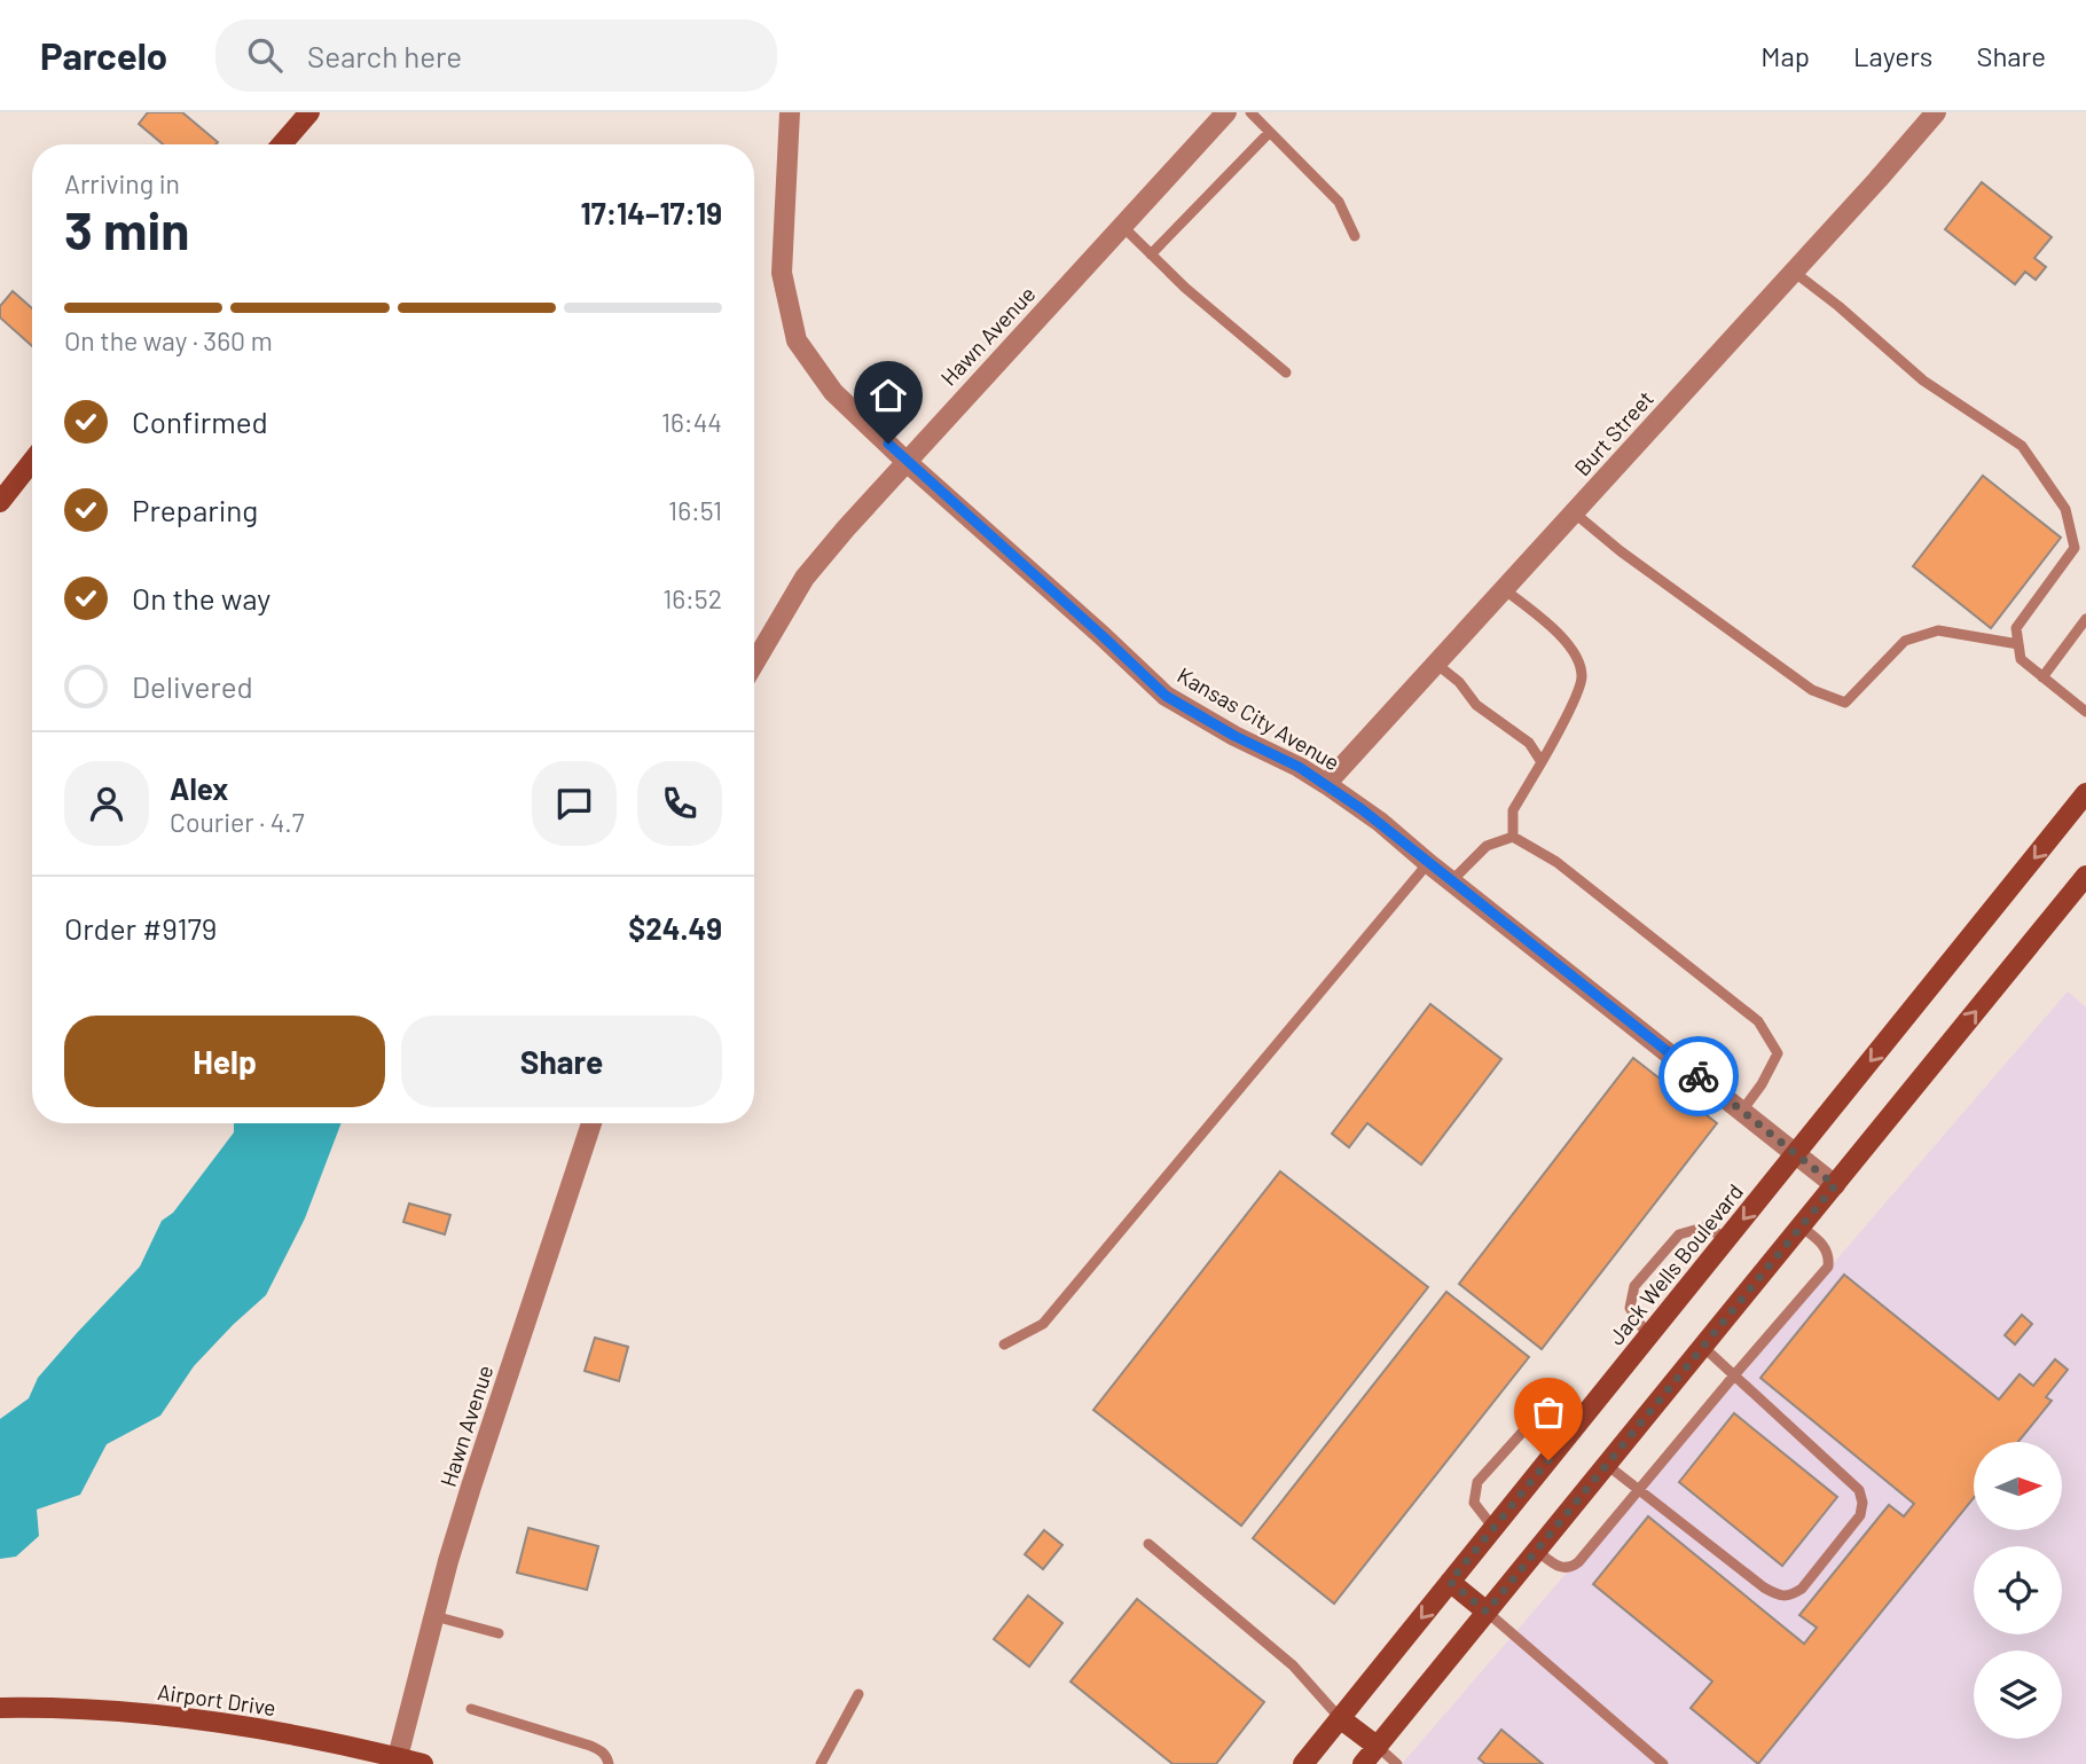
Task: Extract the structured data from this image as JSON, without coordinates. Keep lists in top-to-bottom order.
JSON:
{
  "streets": {
    "street": [
      "Hawn Avenue",
      "Burt Street",
      "Kansas City Avenue",
      "Jack Wells Boulevard",
      "Airport Drive"
    ]
  },
  "crossings": [
    ["Hawn Avenue", "Kansas City Avenue"],
    ["Hawn Avenue", "Airport Drive"],
    ["Burt Street", "Kansas City Avenue"],
    ["Kansas City Avenue", "Jack Wells Boulevard"]
  ],
  "north": "right",
  "page": {
    "header": "Parcelo",
    "search": "Search here",
    "nav": ["Map", "Layers", "Share"],
    "heading": ["3 min", "Arriving in", "17:14–17:19"],
    "panel": [
      "Alex",
      "Courier · 4.7",
      "Order #9179",
      "$24.49"
    ],
    "bar": "On the way · 360 m",
    "list": [
      ["Confirmed", "16:44"],
      ["Preparing", "16:51"],
      ["On the way", "16:52"],
      "Delivered"
    ],
    "buttons": ["Help", "Share"]
  }
}
